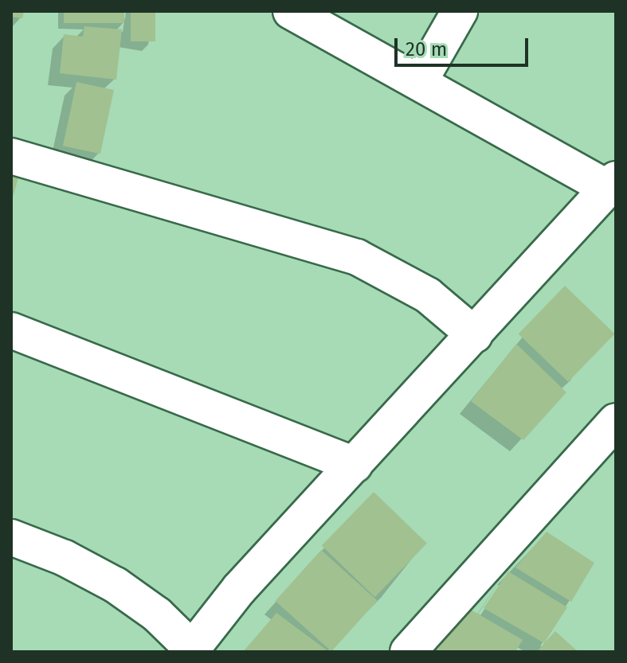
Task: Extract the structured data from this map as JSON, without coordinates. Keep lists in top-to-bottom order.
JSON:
{
  "scale_bar": "20 m"
}
